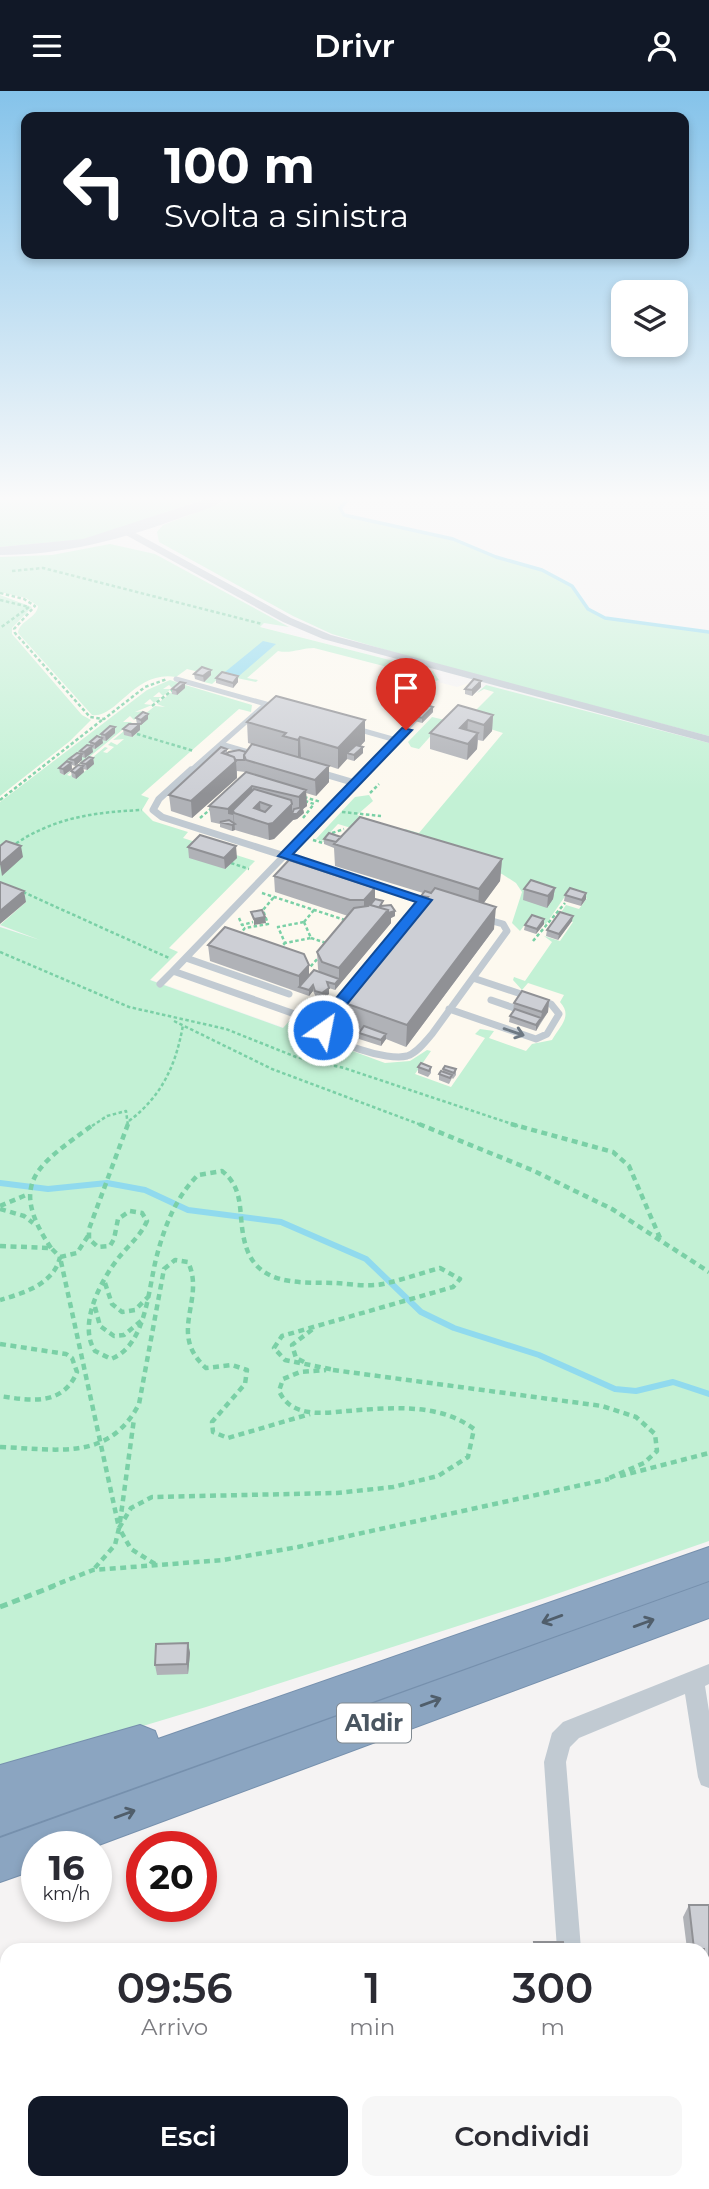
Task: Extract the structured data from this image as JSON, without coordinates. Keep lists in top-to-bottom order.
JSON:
{
  "streets": {
    "highway": ["A1dir"]
  },
  "page": {
    "header": "Drivr",
    "turn": ["100 m", "Svolta a sinistra"],
    "speed": "16 km/h",
    "limit": "20",
    "eta": [
      "09:56",
      "Arrivo",
      "1",
      "min",
      "300",
      "m"
    ],
    "buttons": ["Esci", "Condividi"]
  }
}
